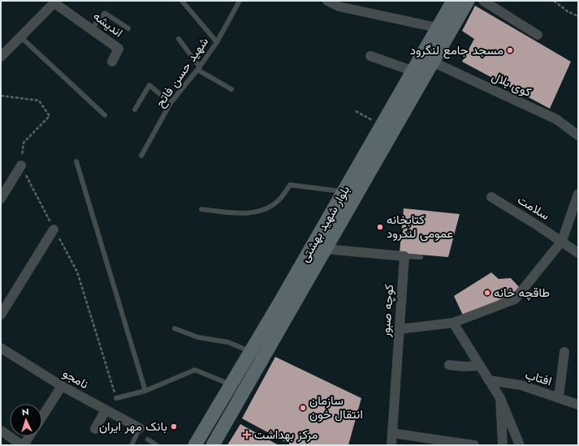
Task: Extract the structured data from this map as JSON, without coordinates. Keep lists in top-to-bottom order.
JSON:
{
  "streets": {
    "main road": ["بلوار شهید بهشتی"],
    "street": [
      "اندیشه",
      "کوی بلال",
      "سلامت",
      "کوچه صبور",
      "افتاب",
      "نامجو"
    ],
    "lane": ["شهید حسن فاتح"]
  },
  "crossings": [
    ["کوی بلال", "بلوار شهید بهشتی"]
  ],
  "places": {
    "other": [
      "مسجد جامع لنگرود",
      "کتابخانه عمومی لنگرود",
      "طاقچه خانه",
      "سازمان انتقال خون",
      "بانک مهر ایران"
    ],
    "health": ["مرکز بهداشت"]
  },
  "north": "top"
}
